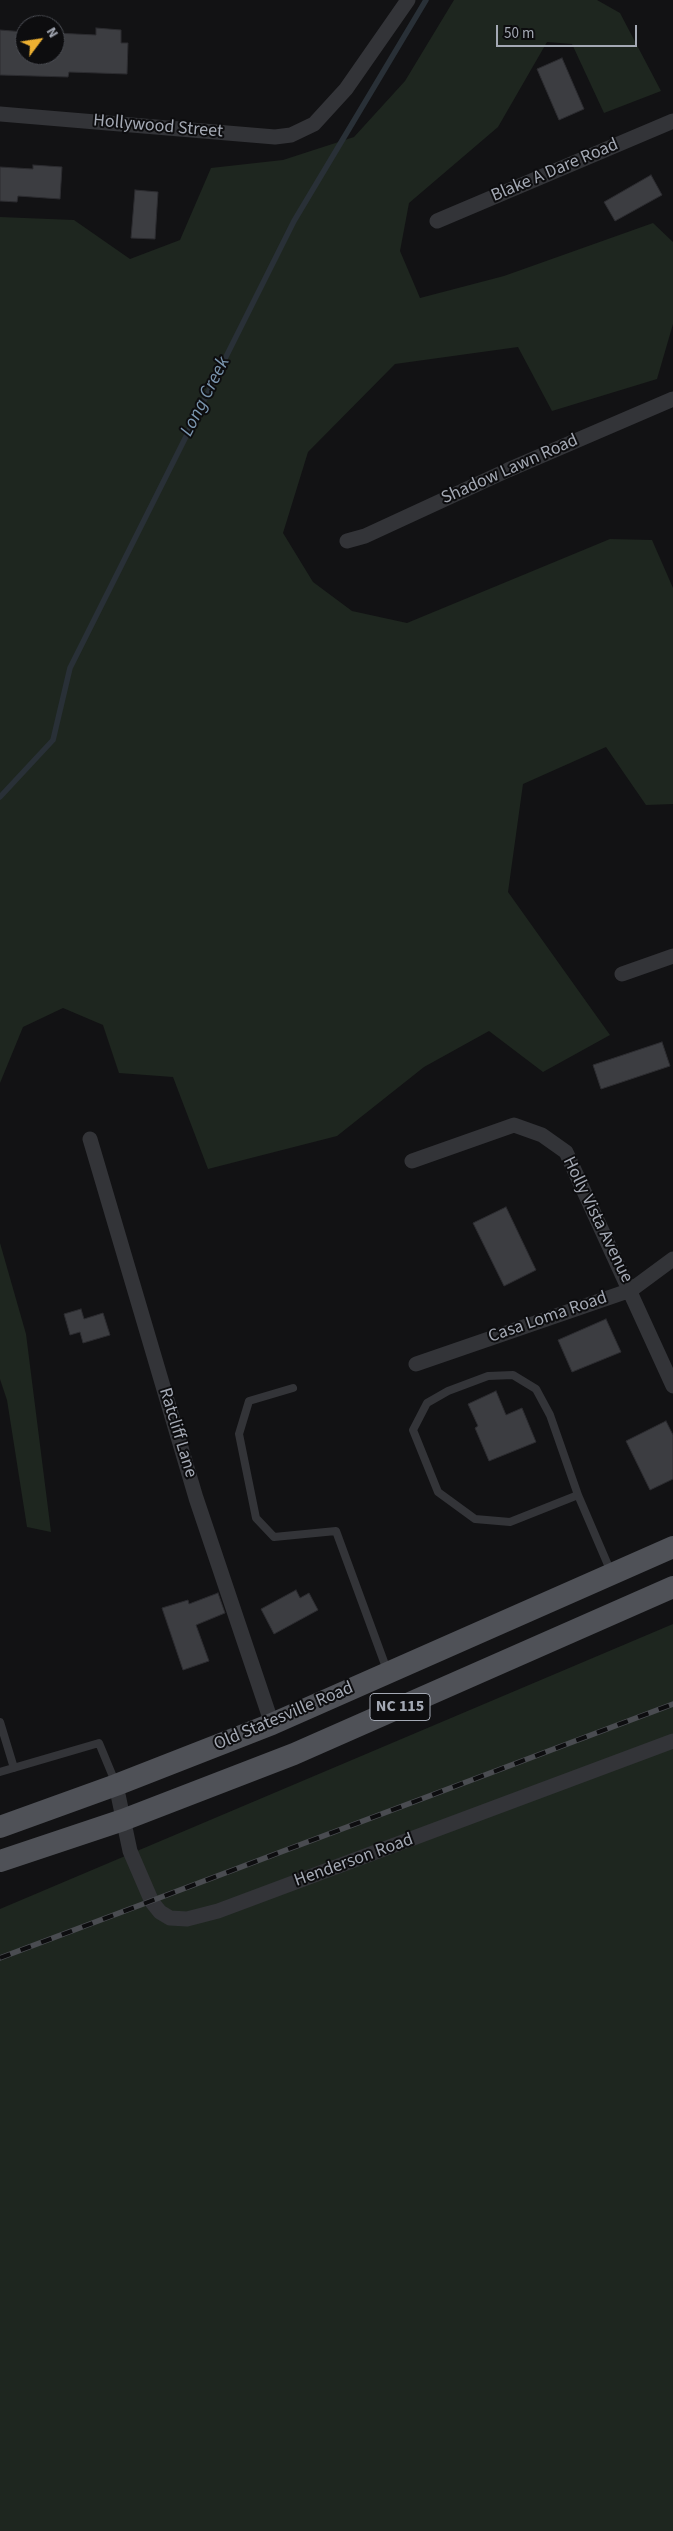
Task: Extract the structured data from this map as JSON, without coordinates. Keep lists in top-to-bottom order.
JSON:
{
  "streets": {
    "main road": ["NC 115", "Old Statesville Road"],
    "street": [
      "Hollywood Street",
      "Blake A Dare Road",
      "Shadow Lawn Road",
      "Holly Vista Avenue",
      "Casa Loma Road",
      "Ratcliff Lane",
      "Henderson Road"
    ]
  },
  "crossings": [
    ["Holly Vista Avenue", "Casa Loma Road"],
    ["Ratcliff Lane", "Old Statesville Road"],
    ["Old Statesville Road", "Henderson Road"]
  ],
  "water": ["Long Creek"],
  "scale_bar": "50 m",
  "north": "top right"
}
